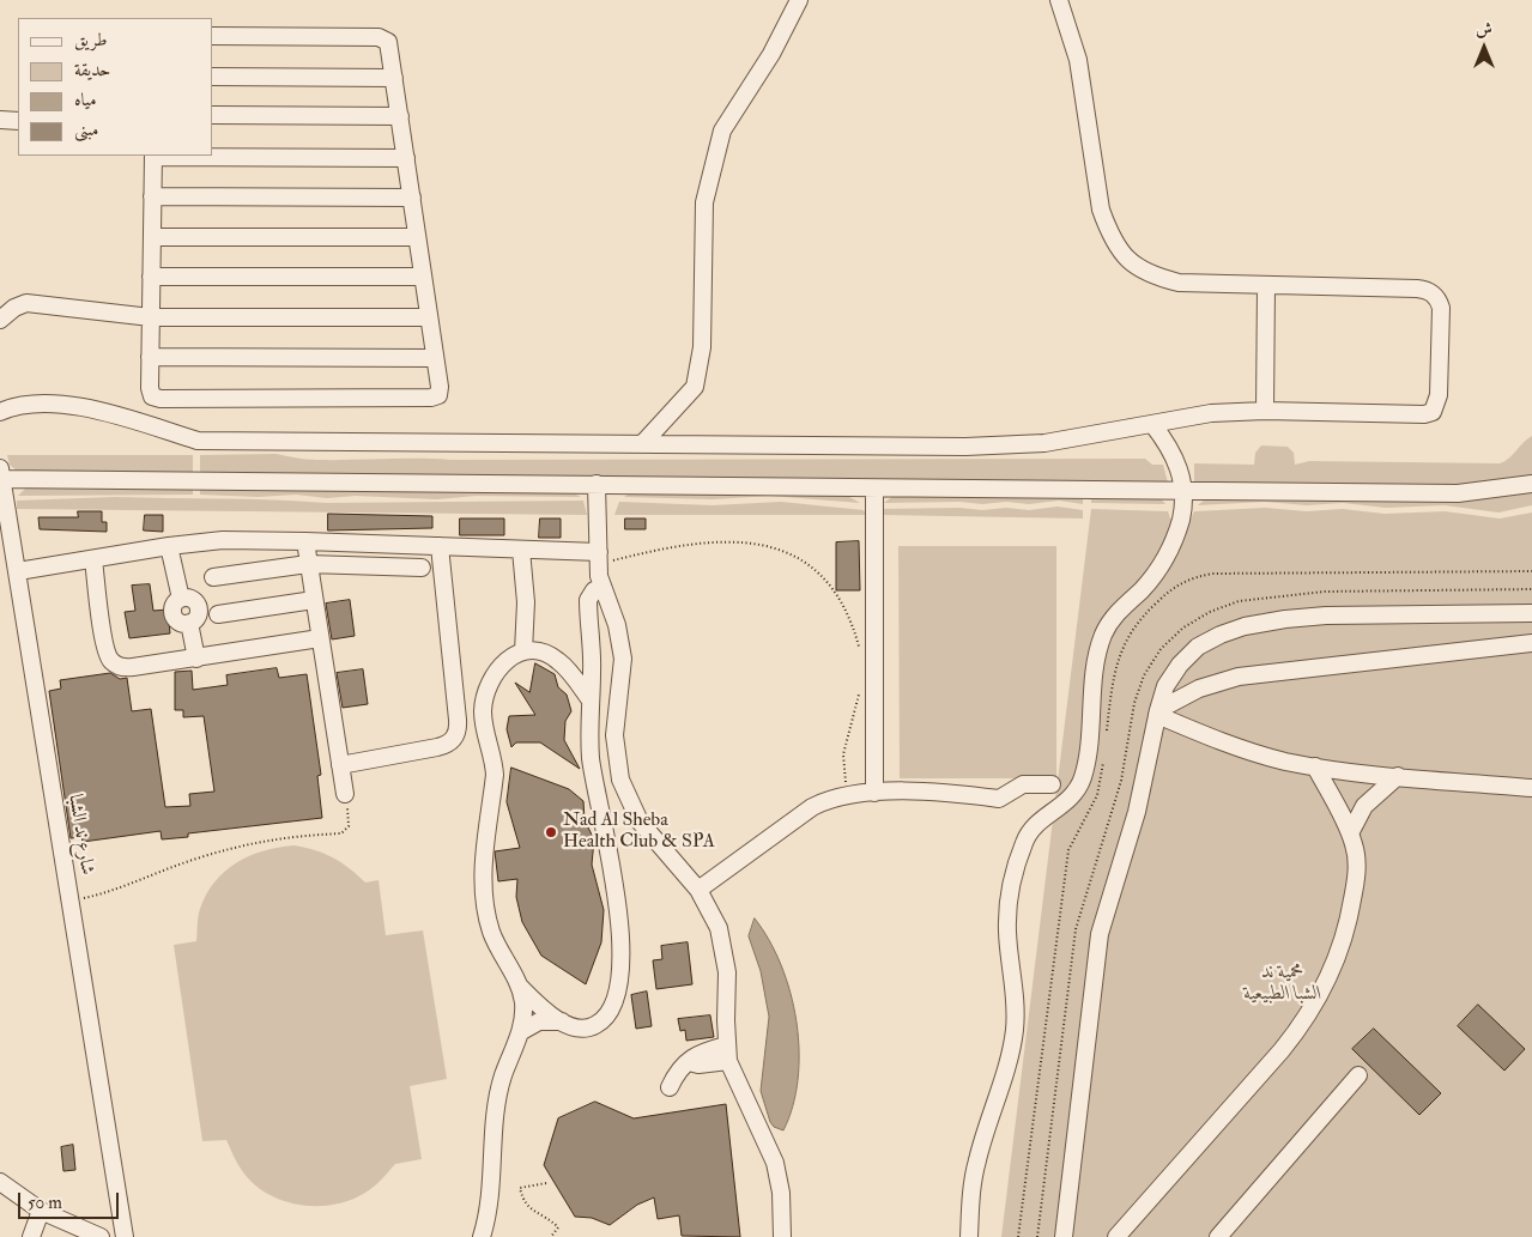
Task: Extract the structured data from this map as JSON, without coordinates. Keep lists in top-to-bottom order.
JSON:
{
  "streets": {
    "street": ["شارع ند الشبا"]
  },
  "parks": ["محمية ند الشبا الطبيعية"],
  "places": ["Nad Al Sheba Health Club & SPA"],
  "legend": [
    "طريق",
    "حديقة",
    "مياه",
    "مبنى"
  ],
  "scale_bar": "50 m",
  "north": "top"
}
